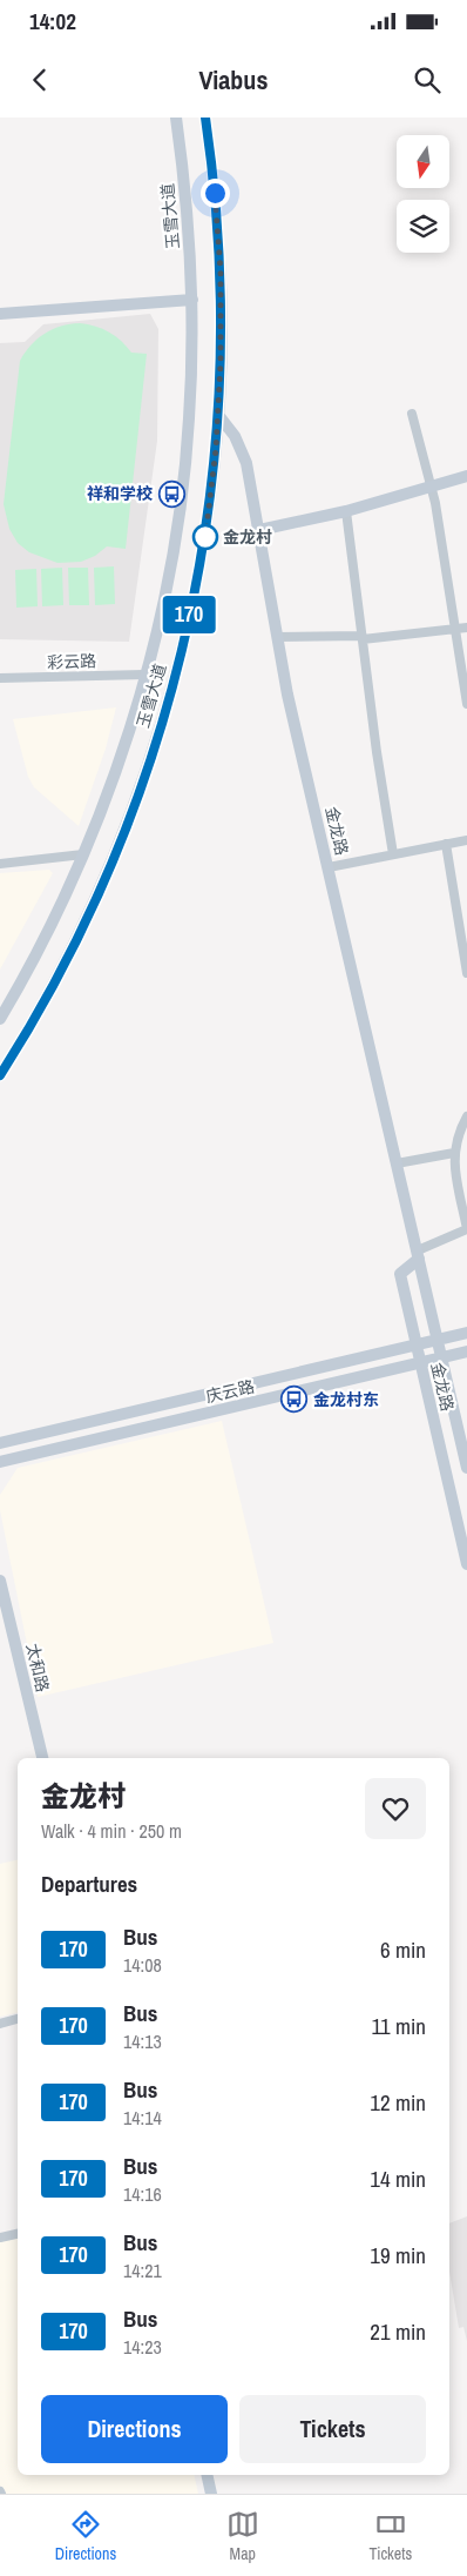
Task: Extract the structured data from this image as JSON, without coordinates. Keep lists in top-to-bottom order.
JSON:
{
  "streets": {
    "main road": [
      "玉雪大道",
      "金龙路",
      "庆云路",
      "太和路"
    ],
    "street": ["彩云路"]
  },
  "crossings": [
    ["玉雪大道", "彩云路"],
    ["玉雪大道", "金龙路"],
    ["金龙路", "庆云路"]
  ],
  "places": {
    "bus stop": ["祥和学校", "金龙村东"],
    "other": ["金龙村"]
  },
  "lines": ["bus line 170"],
  "north": "bottom",
  "page": {
    "status": "14:02",
    "header": "Viabus",
    "on_map": "170",
    "heading": [
      ["金龙村", "Walk · 4 min · 250 m"],
      "Departures"
    ],
    "list": [
      {
        "mark": "170",
        "name": "Bus",
        "note": "14:08",
        "value": "6 min"
      },
      {
        "mark": "170",
        "name": "Bus",
        "note": "14:13",
        "value": "11 min"
      },
      {
        "mark": "170",
        "name": "Bus",
        "note": "14:14",
        "value": "12 min"
      },
      {
        "mark": "170",
        "name": "Bus",
        "note": "14:16",
        "value": "14 min"
      },
      {
        "mark": "170",
        "name": "Bus",
        "note": "14:21",
        "value": "19 min"
      },
      {
        "mark": "170",
        "name": "Bus",
        "note": "14:23",
        "value": "21 min"
      }
    ],
    "buttons": ["Directions", "Tickets"],
    "tabs": ["Directions", "Map", "Tickets"]
  }
}
